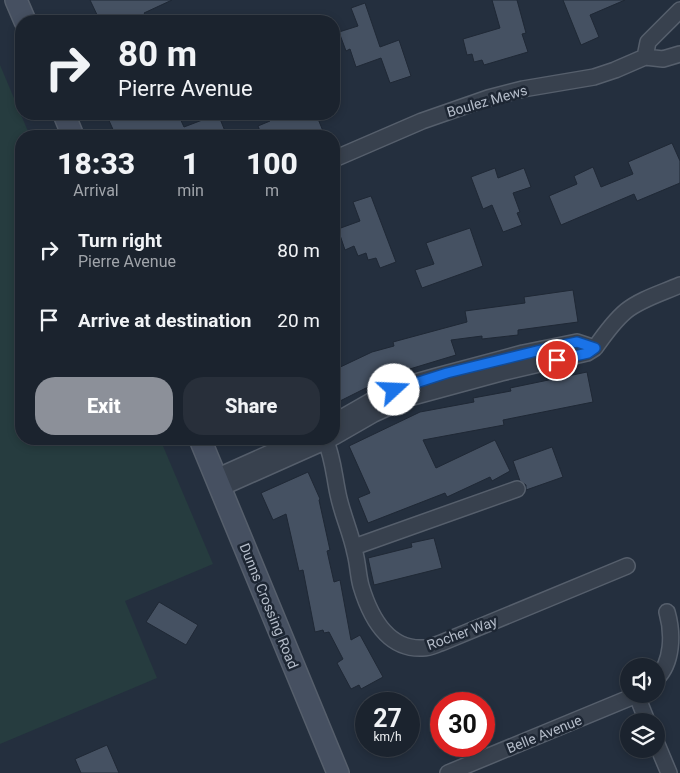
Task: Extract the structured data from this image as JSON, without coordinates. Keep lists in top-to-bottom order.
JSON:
{
  "streets": {
    "street": [
      "Boulez Mews",
      "Dunns Crossing Road",
      "Rocher Way",
      "Belle Avenue"
    ]
  },
  "page": {
    "turn": ["80 m", "Pierre Avenue"],
    "eta": [
      "18:33",
      "Arrival",
      "1",
      "min",
      "100",
      "m"
    ],
    "list": [
      {
        "name": "Turn right",
        "note": "Pierre Avenue",
        "value": "80 m"
      },
      {
        "name": "Arrive at destination",
        "value": "20 m"
      }
    ],
    "buttons": ["Exit", "Share"],
    "speed": "27 km/h",
    "limit": "30"
  }
}
